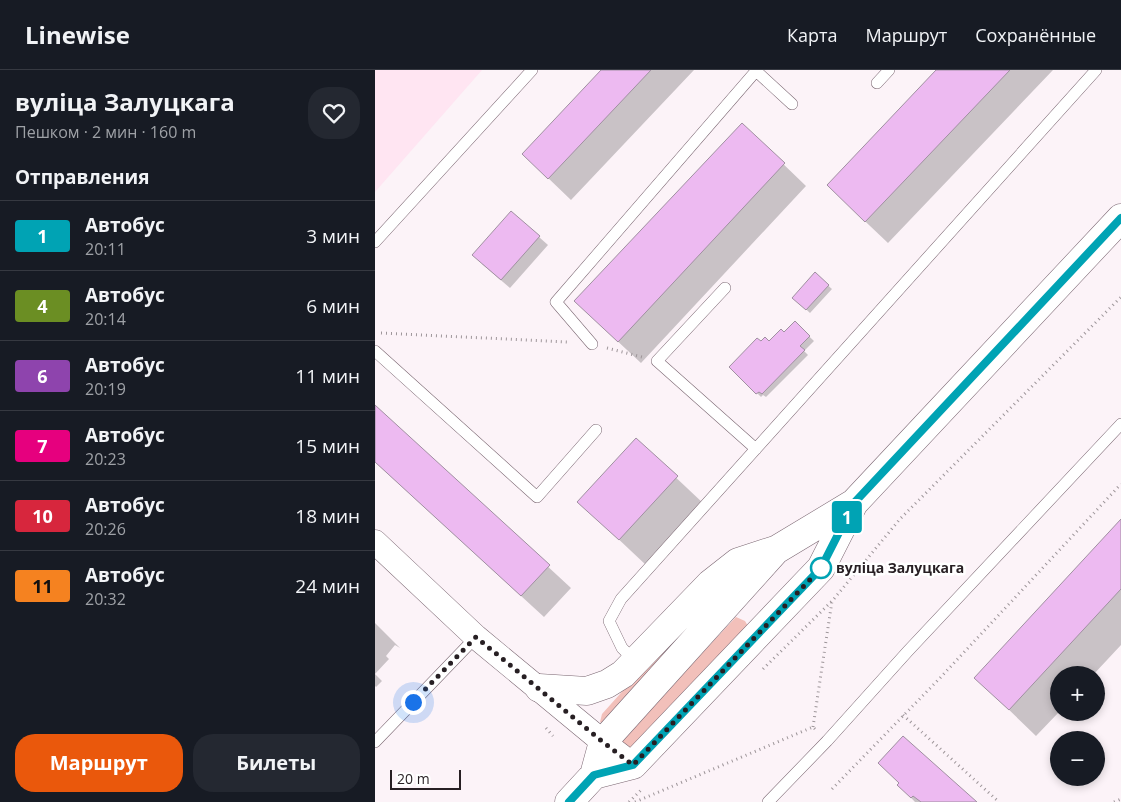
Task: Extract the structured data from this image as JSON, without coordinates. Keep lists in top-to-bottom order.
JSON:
{
  "places": ["вуліца Залуцкага"],
  "lines": ["bus line 1"],
  "scale_bar": "20 m",
  "page": {
    "header": "Linewise",
    "nav": ["Карта", "Маршрут", "Сохранённые"],
    "heading": [
      ["вуліца Залуцкага", "Пешком · 2 мин · 160 m"],
      "Отправления"
    ],
    "on_map": "1",
    "list": [
      {
        "mark": "1",
        "name": "Автобус",
        "note": "20:11",
        "value": "3 мин"
      },
      {
        "mark": "4",
        "name": "Автобус",
        "note": "20:14",
        "value": "6 мин"
      },
      {
        "mark": "6",
        "name": "Автобус",
        "note": "20:19",
        "value": "11 мин"
      },
      {
        "mark": "7",
        "name": "Автобус",
        "note": "20:23",
        "value": "15 мин"
      },
      {
        "mark": "10",
        "name": "Автобус",
        "note": "20:26",
        "value": "18 мин"
      },
      {
        "mark": "11",
        "name": "Автобус",
        "note": "20:32",
        "value": "24 мин"
      }
    ],
    "map_buttons": ["+", "−"],
    "buttons": ["Маршрут", "Билеты"],
    "scale": "20 m"
  }
}
